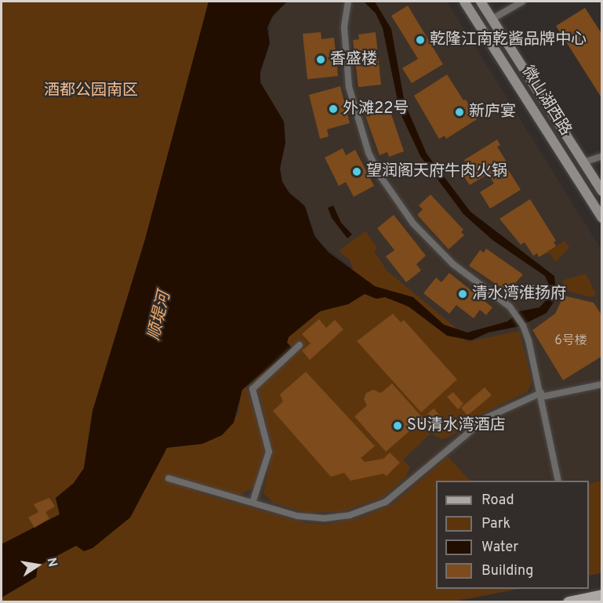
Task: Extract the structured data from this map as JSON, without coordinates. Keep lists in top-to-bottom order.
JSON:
{
  "streets": {
    "street": ["微山湖西路"]
  },
  "water": ["顺堤河"],
  "parks": ["酒都公园南区"],
  "places": [
    "乾隆江南乾酱品牌中心",
    "香盛楼",
    "外滩22号",
    "新庐宴",
    "望润阁天府牛肉火锅",
    "清水湾·淮扬府",
    "SU·清水湾酒店"
  ],
  "house_numbers": ["6号楼"],
  "legend": [
    "Road",
    "Park",
    "Water",
    "Building"
  ],
  "north": "right"
}
